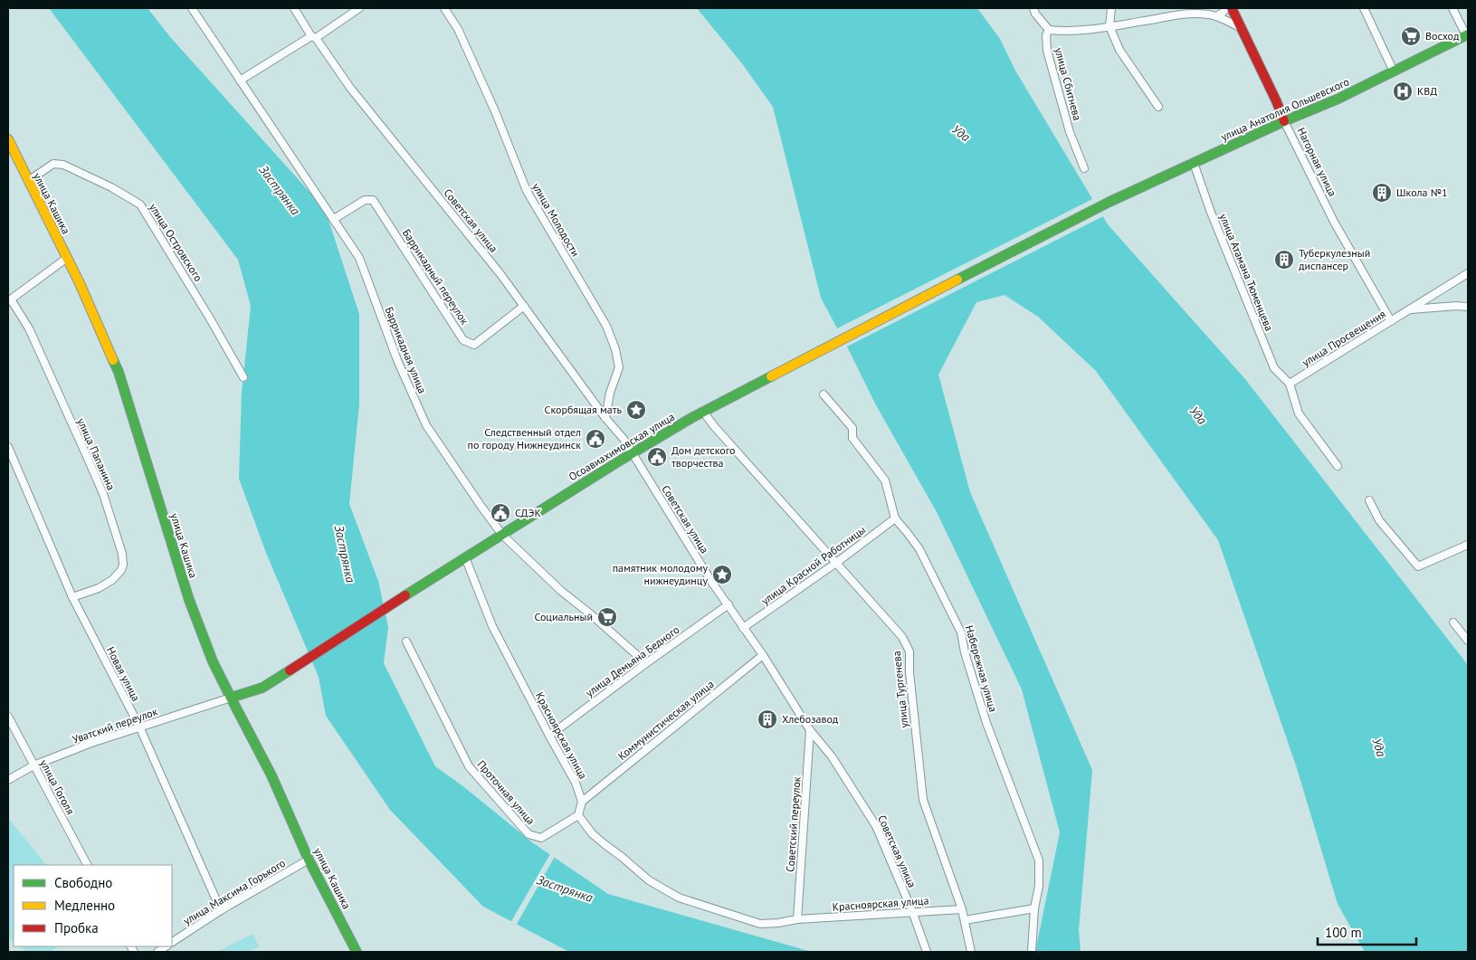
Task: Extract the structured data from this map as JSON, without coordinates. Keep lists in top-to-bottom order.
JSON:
{
  "streets": {
    "main road": [
      "улица Анатолия Ольшевского",
      "Нагорная улица",
      "улица Кашика",
      "Осоавиахимовская улица"
    ],
    "street": [
      "улица Сбитнева",
      "улица Молодости",
      "Советская улица",
      "улица Островского",
      "улица Атамана Тюменцева",
      "Баррикадный переулок",
      "улица Просвещения",
      "Баррикадная улица",
      "улица Папанина",
      "улица Красной Работницы",
      "улица Демьяна Бедного",
      "Набережная улица",
      "Новая улица",
      "улица Тургенева",
      "Коммунистическая улица",
      "Уватский переулок",
      "Красноярская улица",
      "улица Гоголя",
      "Проточная улица",
      "Советский переулок",
      "улица Максима Горького"
    ]
  },
  "crossings": [
    ["улица Анатолия Ольшевского", "Нагорная улица"],
    ["улица Анатолия Ольшевского", "улица Атамана Тюменцева"],
    ["улица Анатолия Ольшевского", "Осоавиахимовская улица"],
    ["Нагорная улица", "улица Просвещения"],
    ["улица Кашика", "улица Островского"],
    ["улица Кашика", "Осоавиахимовская улица"],
    ["улица Кашика", "Уватский переулок"],
    ["улица Кашика", "улица Максима Горького"],
    ["улица Молодости", "Советская улица"],
    ["Советская улица", "Баррикадный переулок"],
    ["Советская улица", "Осоавиахимовская улица"],
    ["Советская улица", "улица Красной Работницы"],
    ["Советская улица", "улица Демьяна Бедного"],
    ["Советская улица", "Коммунистическая улица"],
    ["Советская улица", "Красноярская улица"],
    ["Советская улица", "Советский переулок"],
    ["улица Атамана Тюменцева", "улица Просвещения"],
    ["Баррикадный переулок", "Баррикадная улица"],
    ["Баррикадная улица", "Осоавиахимовская улица"],
    ["Баррикадная улица", "улица Демьяна Бедного"],
    ["Осоавиахимовская улица", "улица Тургенева"],
    ["Осоавиахимовская улица", "Уватский переулок"],
    ["Осоавиахимовская улица", "Красноярская улица"],
    ["улица Папанина", "Новая улица"],
    ["улица Красной Работницы", "Набережная улица"],
    ["улица Красной Работницы", "улица Тургенева"],
    ["улица Демьяна Бедного", "Красноярская улица"],
    ["Новая улица", "Уватский переулок"],
    ["Новая улица", "улица Максима Горького"],
    ["улица Тургенева", "Красноярская улица"],
    ["Коммунистическая улица", "Красноярская улица"],
    ["Уватский переулок", "улица Гоголя"],
    ["Красноярская улица", "Проточная улица"],
    ["Красноярская улица", "Советский переулок"]
  ],
  "water": ["Уда", "Застрянка"],
  "places": {
    "supermarket": ["Восход", "Социальный"],
    "hospital": ["КВД"],
    "building": ["Школа №1", "Туберкулезный диспансер", "Хлебозавод"],
    "place": ["Скорбящая мать", "памятник молодому нижнеудинцу"],
    "public building": ["Следственный отдел по городу Нижнеудинск", "Дом детского творчества", "СДЭК"]
  },
  "legend": ["Свободно", "Медленно", "Пробка"],
  "scale_bar": "100 m"
}
